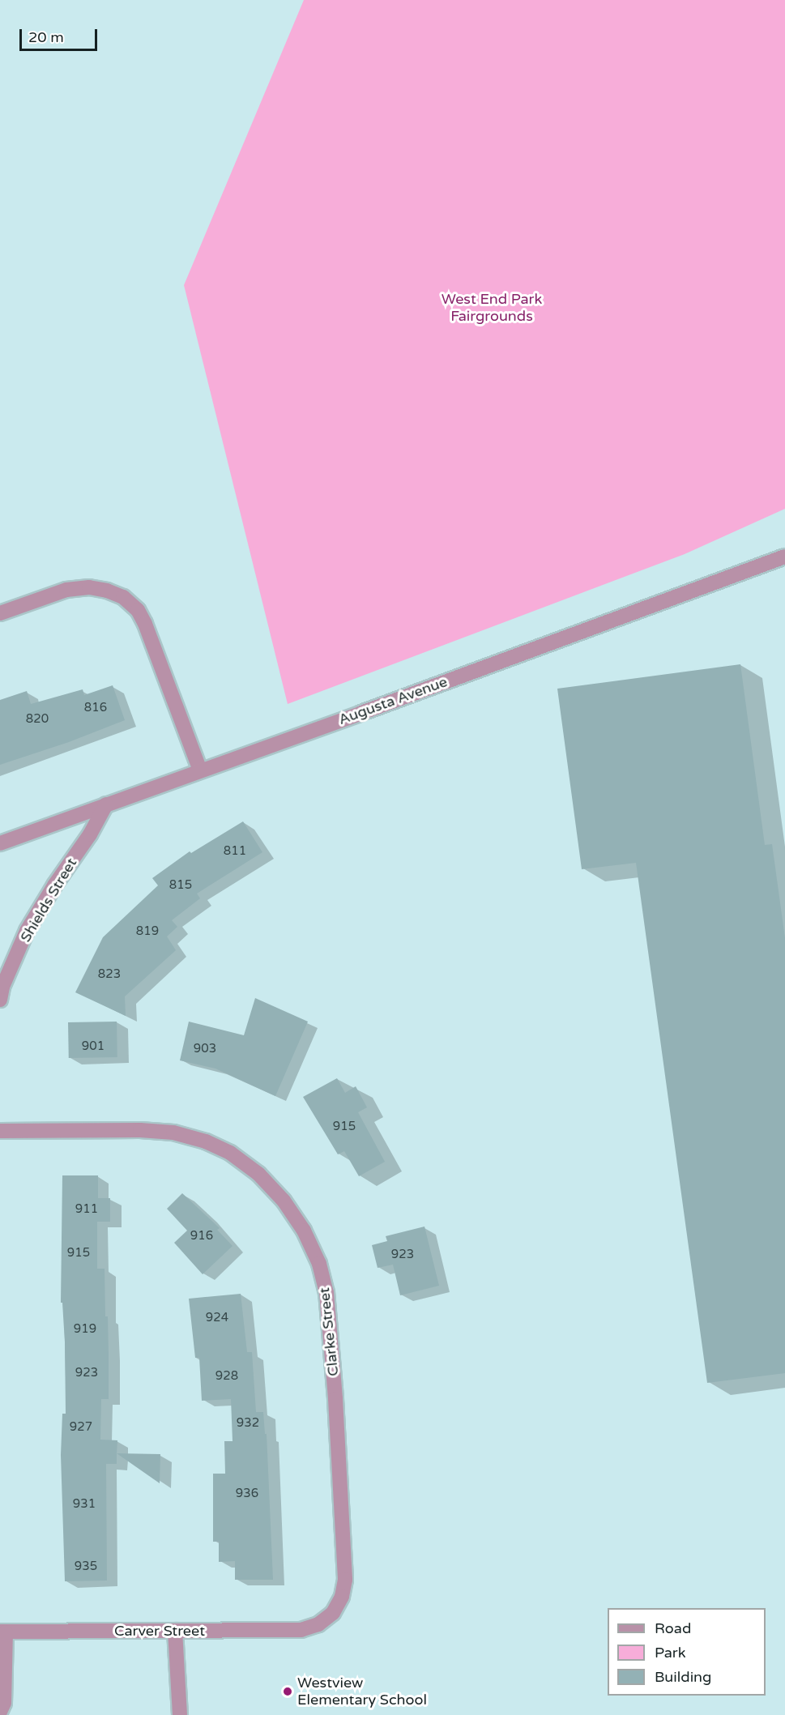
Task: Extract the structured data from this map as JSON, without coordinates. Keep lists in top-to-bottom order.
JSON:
{
  "streets": {
    "street": [
      "Augusta Avenue",
      "Shields Street",
      "Clarke Street",
      "Carver Street"
    ]
  },
  "crossings": [
    ["Augusta Avenue", "Shields Street"],
    ["Clarke Street", "Carver Street"]
  ],
  "parks": ["West End Park Fairgrounds"],
  "places": ["Westview Elementary School"],
  "house_numbers": [
    "816",
    "820",
    "811",
    "815",
    "819",
    "823",
    "901",
    "903",
    "915",
    "911",
    "916",
    "915",
    "923",
    "924",
    "919",
    "923",
    "928",
    "932",
    "927",
    "936",
    "931",
    "935"
  ],
  "legend": ["Road", "Park", "Building"],
  "scale_bar": "20 m"
}
